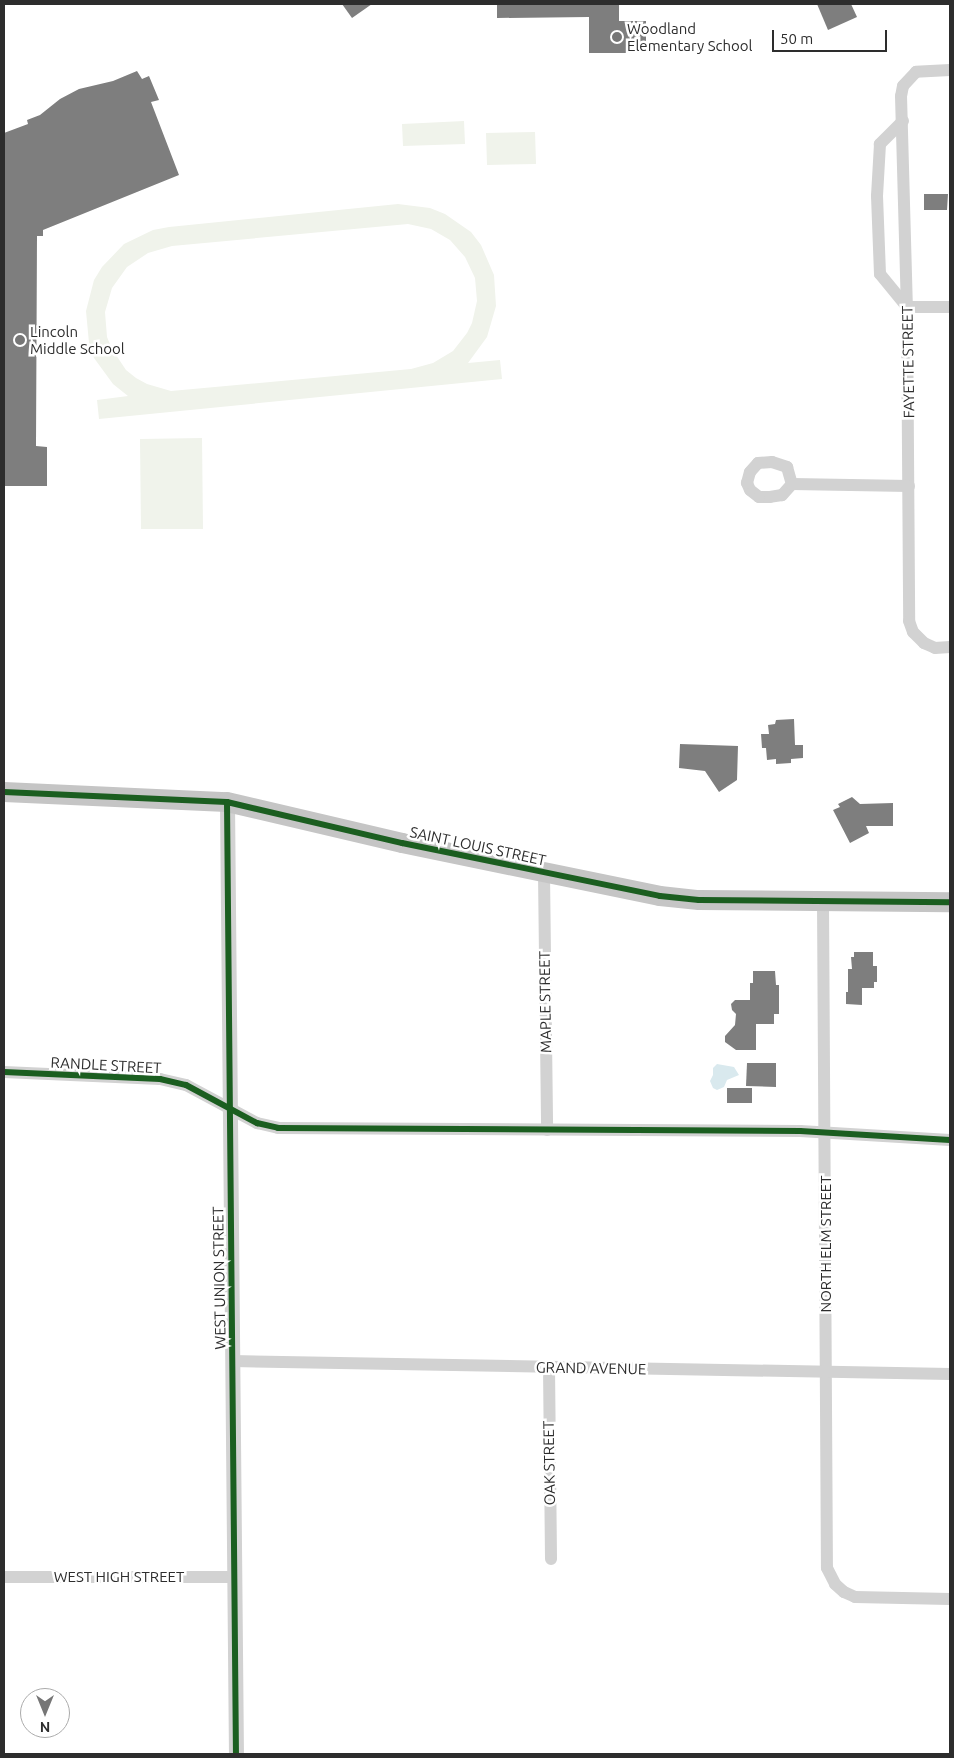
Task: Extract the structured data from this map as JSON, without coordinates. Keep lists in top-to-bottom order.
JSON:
{
  "streets": {
    "main road": ["SAINT LOUIS STREET"],
    "street": [
      "FAYETTE STREET",
      "MAPLE STREET",
      "RANDLE STREET",
      "NORTH ELM STREET",
      "WEST UNION STREET",
      "GRAND AVENUE",
      "OAK STREET",
      "WEST HIGH STREET"
    ]
  },
  "crossings": [
    ["SAINT LOUIS STREET", "MAPLE STREET"],
    ["SAINT LOUIS STREET", "NORTH ELM STREET"],
    ["SAINT LOUIS STREET", "WEST UNION STREET"],
    ["MAPLE STREET", "RANDLE STREET"],
    ["RANDLE STREET", "NORTH ELM STREET"],
    ["RANDLE STREET", "WEST UNION STREET"],
    ["NORTH ELM STREET", "GRAND AVENUE"],
    ["WEST UNION STREET", "GRAND AVENUE"],
    ["WEST UNION STREET", "WEST HIGH STREET"],
    ["GRAND AVENUE", "OAK STREET"]
  ],
  "places": ["Woodland Elementary School", "Lincoln Middle School"],
  "scale_bar": "50 m",
  "north": "bottom"
}
